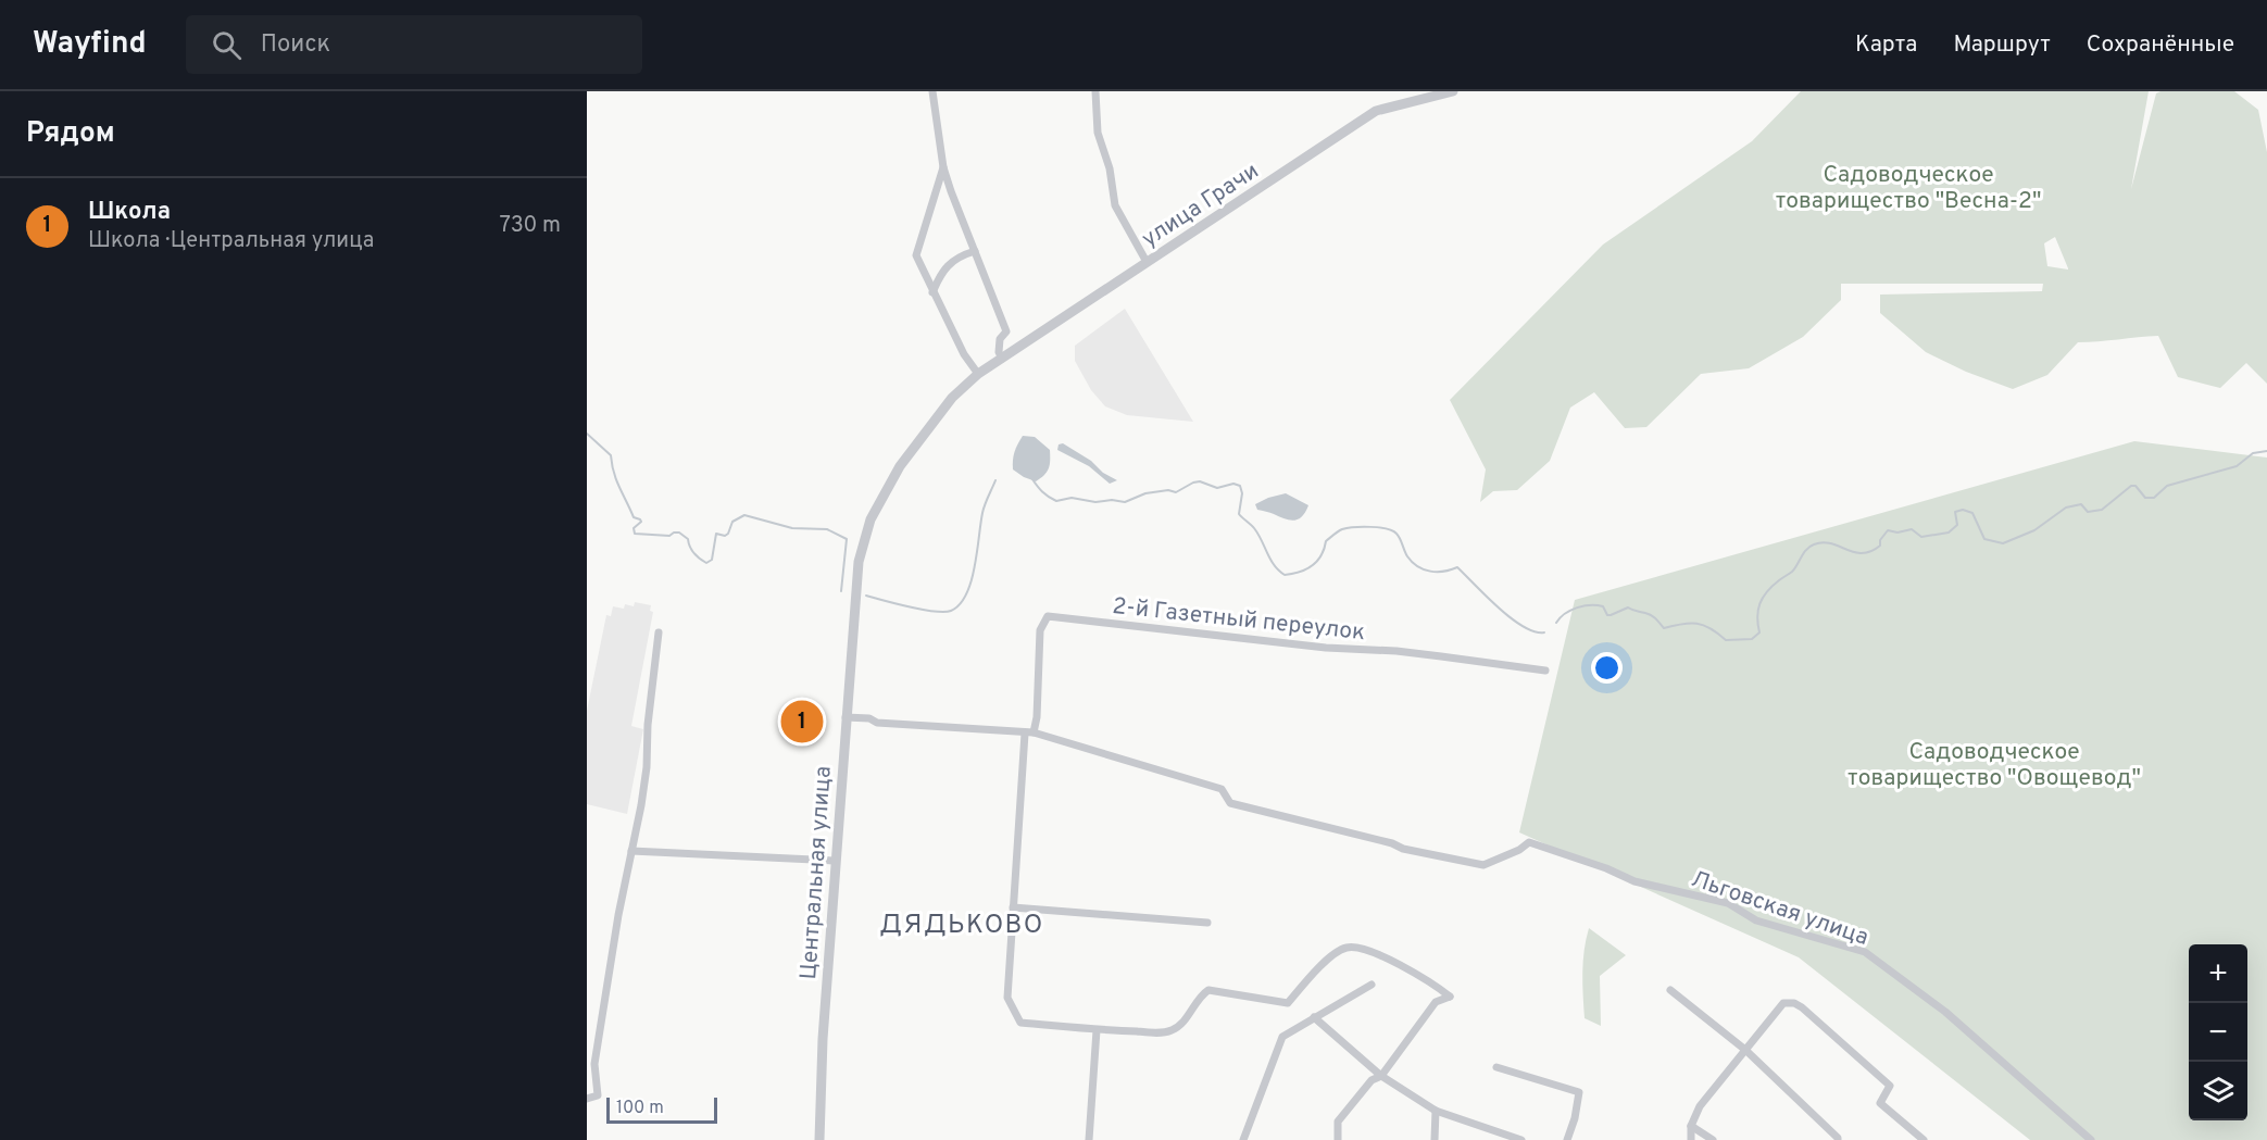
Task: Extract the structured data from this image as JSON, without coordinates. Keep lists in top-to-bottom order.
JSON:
{
  "streets": {
    "street": [
      "улица Грачи",
      "2-й Газетный переулок",
      "Центральная улица",
      "Льговская улица"
    ]
  },
  "crossings": [
    ["улица Грачи", "Центральная улица"],
    ["2-й Газетный переулок", "Льговская улица"]
  ],
  "districts": ["ДЯДЬКОВО"],
  "parks": ["Садоводческое товарищество \"Весна-2\"", "Садоводческое товарищество \"Овощевод\""],
  "scale_bar": "100 m",
  "page": {
    "header": "Wayfind",
    "search": "Поиск",
    "nav": ["Карта", "Маршрут", "Сохранённые"],
    "heading": "Рядом",
    "list": [
      {
        "mark": "1",
        "name": "Школа",
        "note": "Школа · Центральная улица",
        "value": "730 m"
      }
    ],
    "pins": "1",
    "map_buttons": ["+", "−"],
    "scale": "100 m"
  }
}
